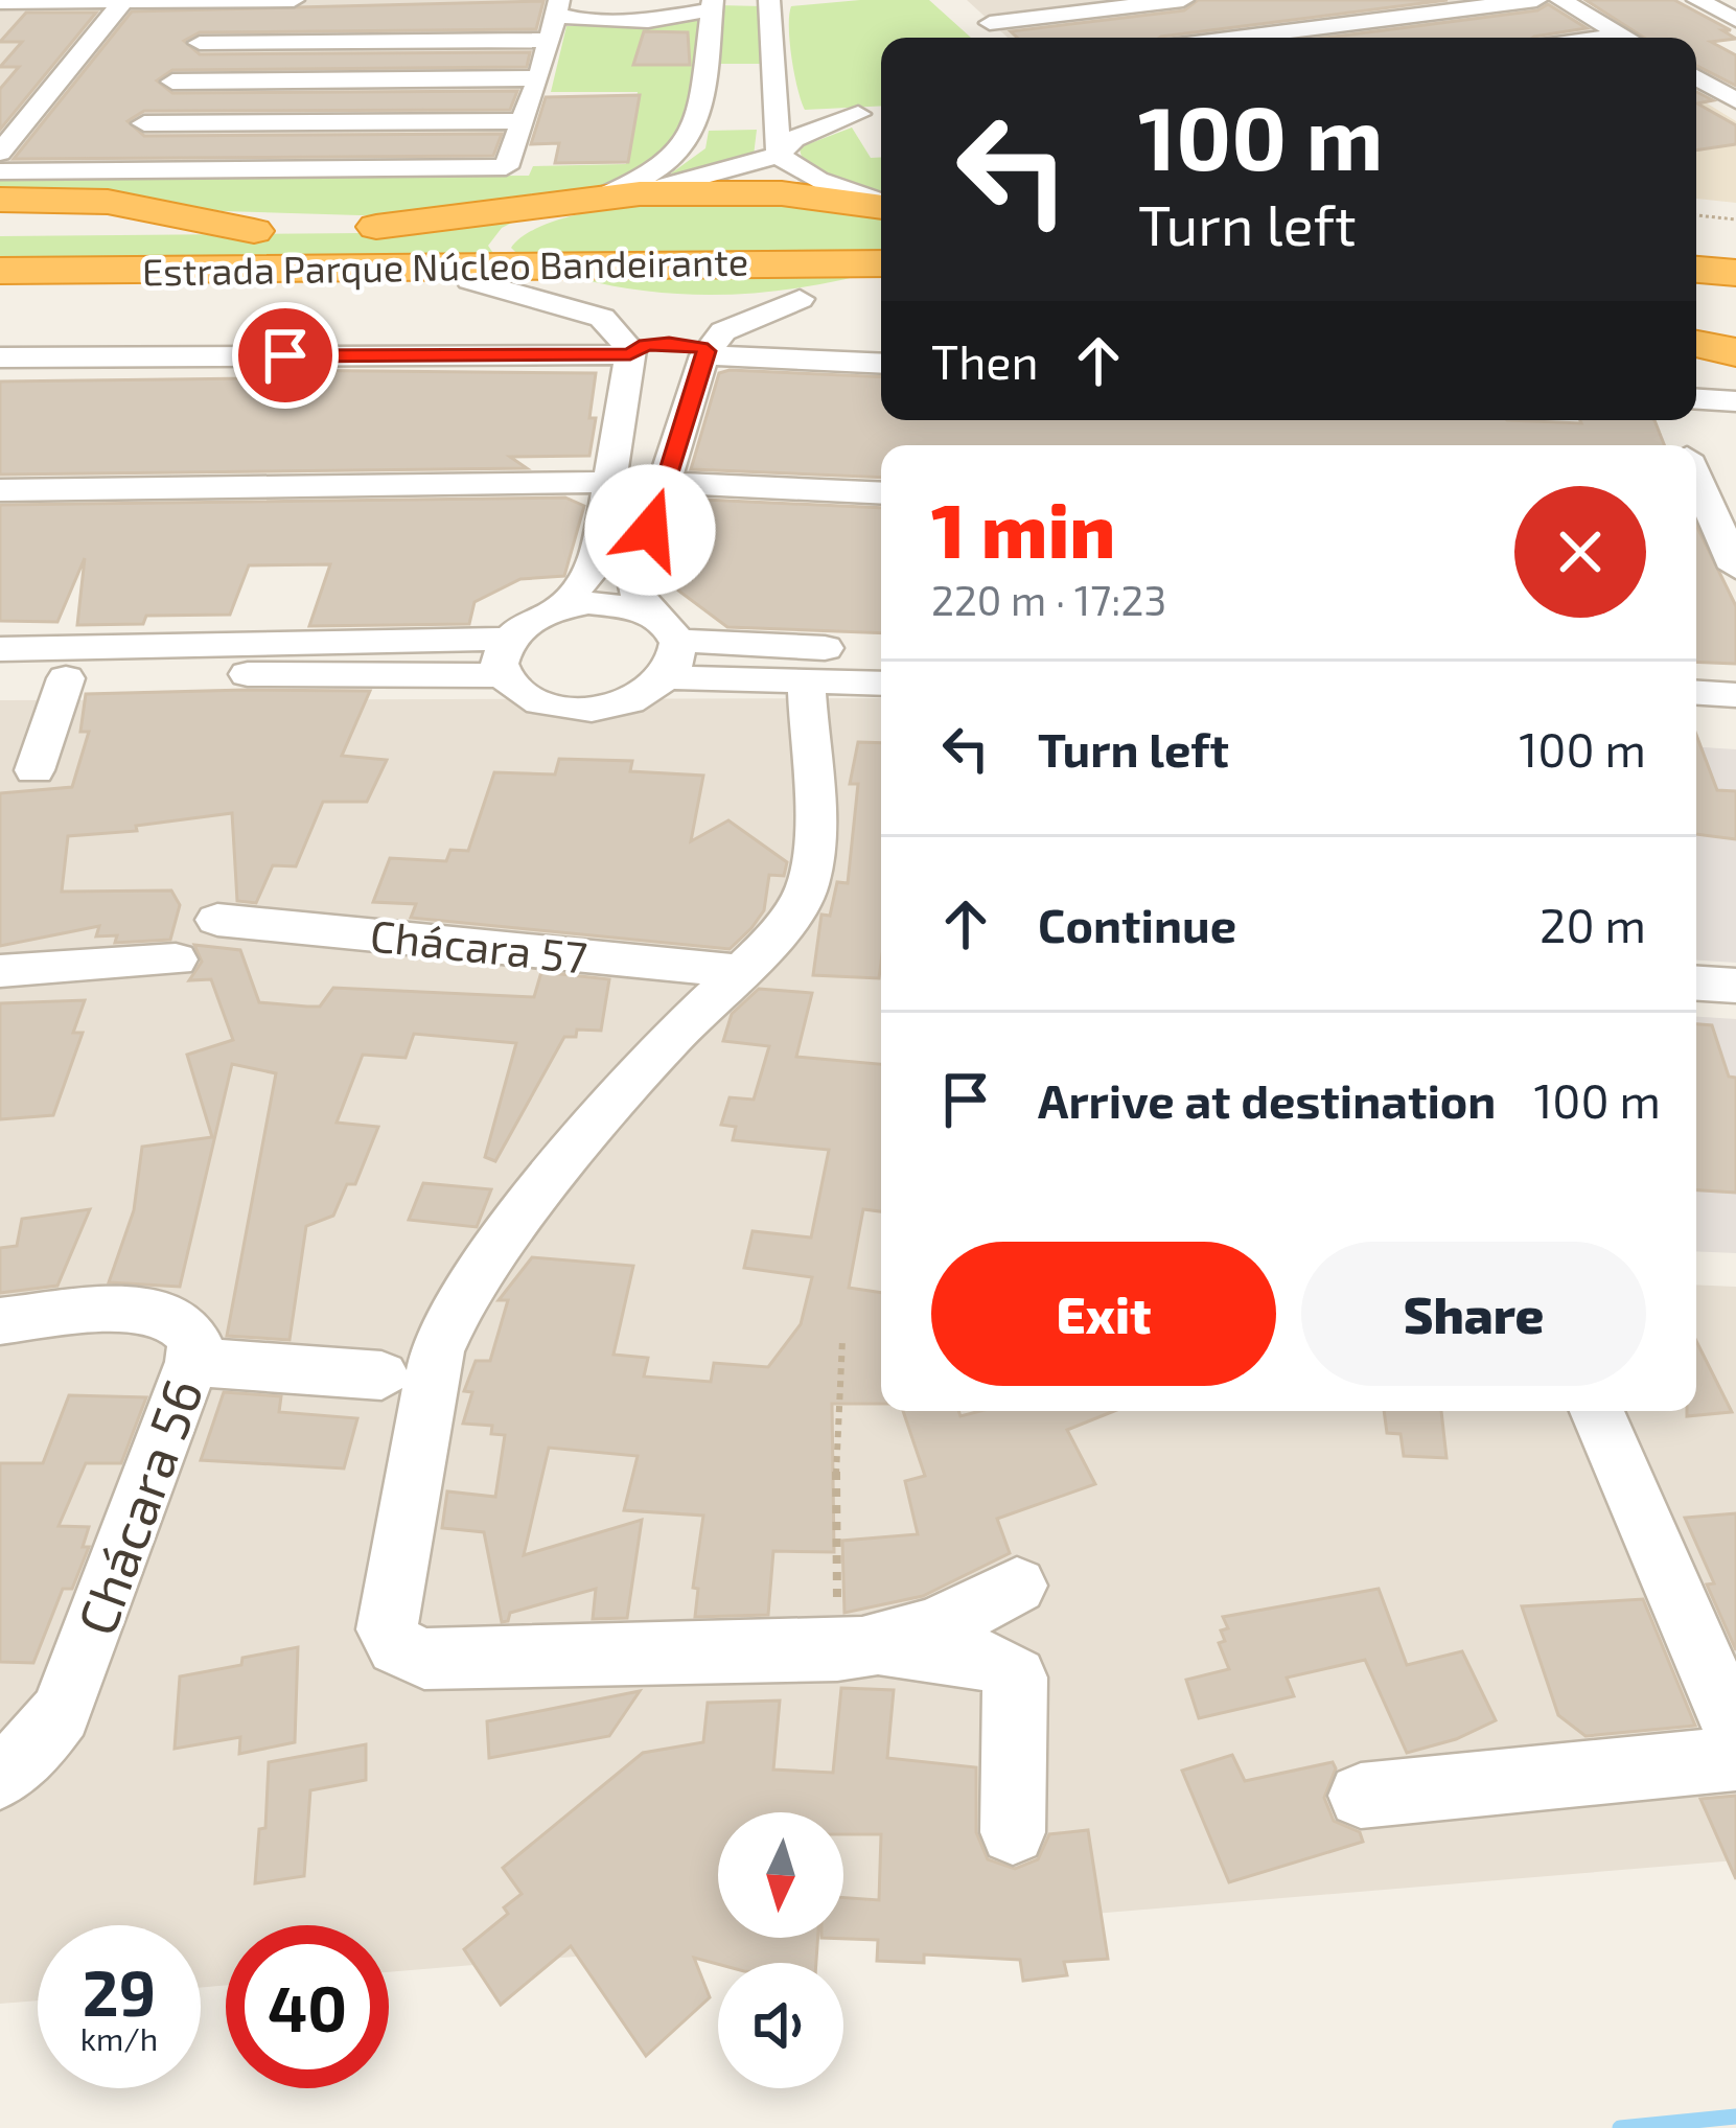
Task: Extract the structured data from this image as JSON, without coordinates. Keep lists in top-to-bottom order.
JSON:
{
  "streets": {
    "highway": ["Estrada Parque Núcleo Bandeirante"],
    "street": ["Chácara 57", "Chácara 56"]
  },
  "north": "bottom",
  "page": {
    "turn": ["100 m", "Turn left"],
    "then": "Then",
    "heading": ["1 min", "220 m · 17:23"],
    "list": [
      {
        "name": "Turn left",
        "value": "100 m"
      },
      {
        "name": "Continue",
        "value": "20 m"
      },
      {
        "name": "Arrive at destination",
        "value": "100 m"
      }
    ],
    "buttons": ["Exit", "Share"],
    "speed": "29 km/h",
    "limit": "40"
  }
}
